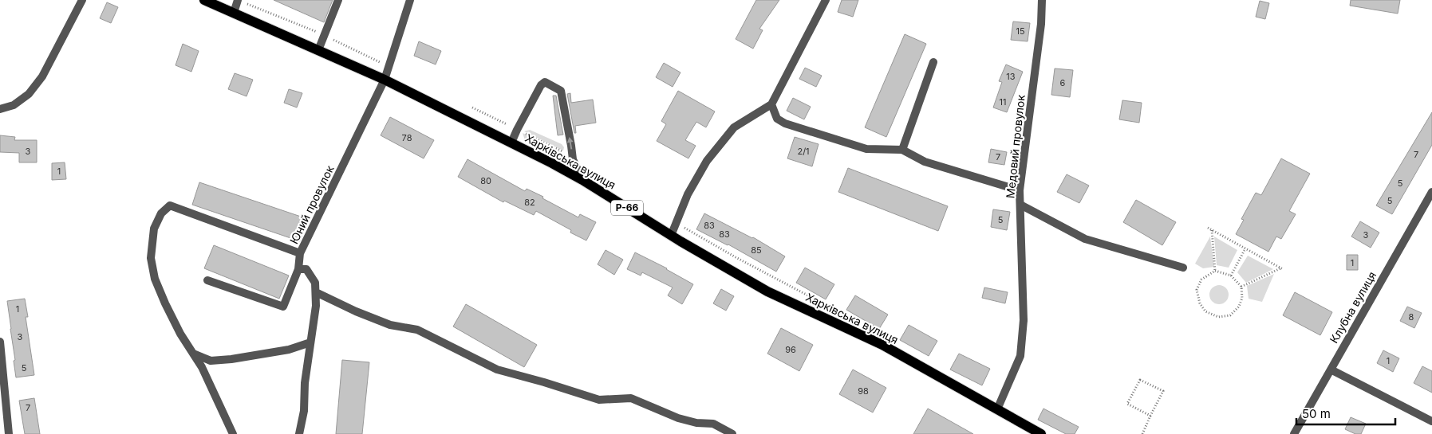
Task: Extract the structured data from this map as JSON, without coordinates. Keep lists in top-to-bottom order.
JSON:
{
  "streets": {
    "main road": ["Харківська вулиця", "Р-66"],
    "street": ["Медовий провулок", "Юний провулок", "Клубна вулиця"]
  },
  "crossings": [
    ["Медовий провулок", "Харківська вулиця"],
    ["Харківська вулиця", "Юний провулок"]
  ],
  "house_numbers": [
    "15",
    "13",
    "6",
    "11",
    "78",
    "3",
    "2/1",
    "7",
    "7",
    "1",
    "80",
    "5",
    "5",
    "82",
    "5",
    "83",
    "83",
    "3",
    "85",
    "1",
    "1",
    "8",
    "3",
    "96",
    "1",
    "5",
    "98",
    "7"
  ],
  "scale_bar": "50 m"
}
